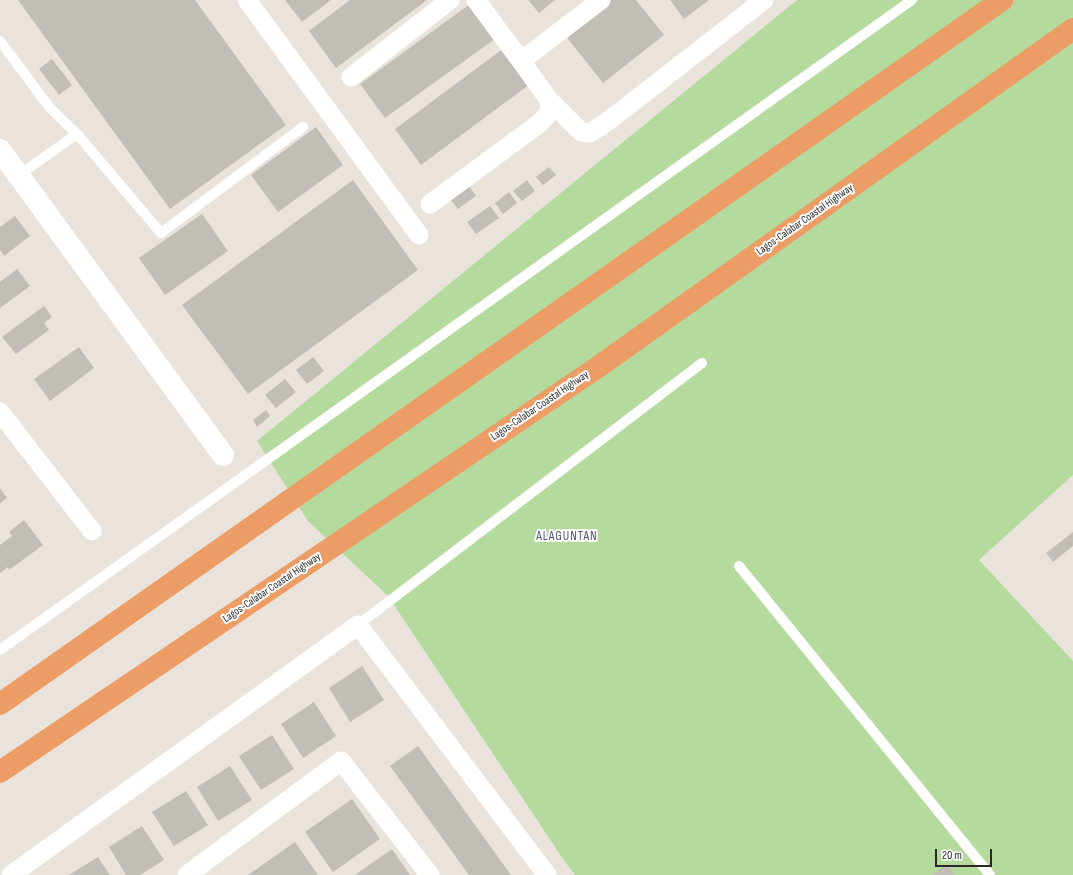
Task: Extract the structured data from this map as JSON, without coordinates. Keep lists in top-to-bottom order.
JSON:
{
  "streets": {
    "highway": ["Lagos-Calabar Coastal Highway"]
  },
  "districts": ["ALAGUNTAN"],
  "scale_bar": "20 m"
}
